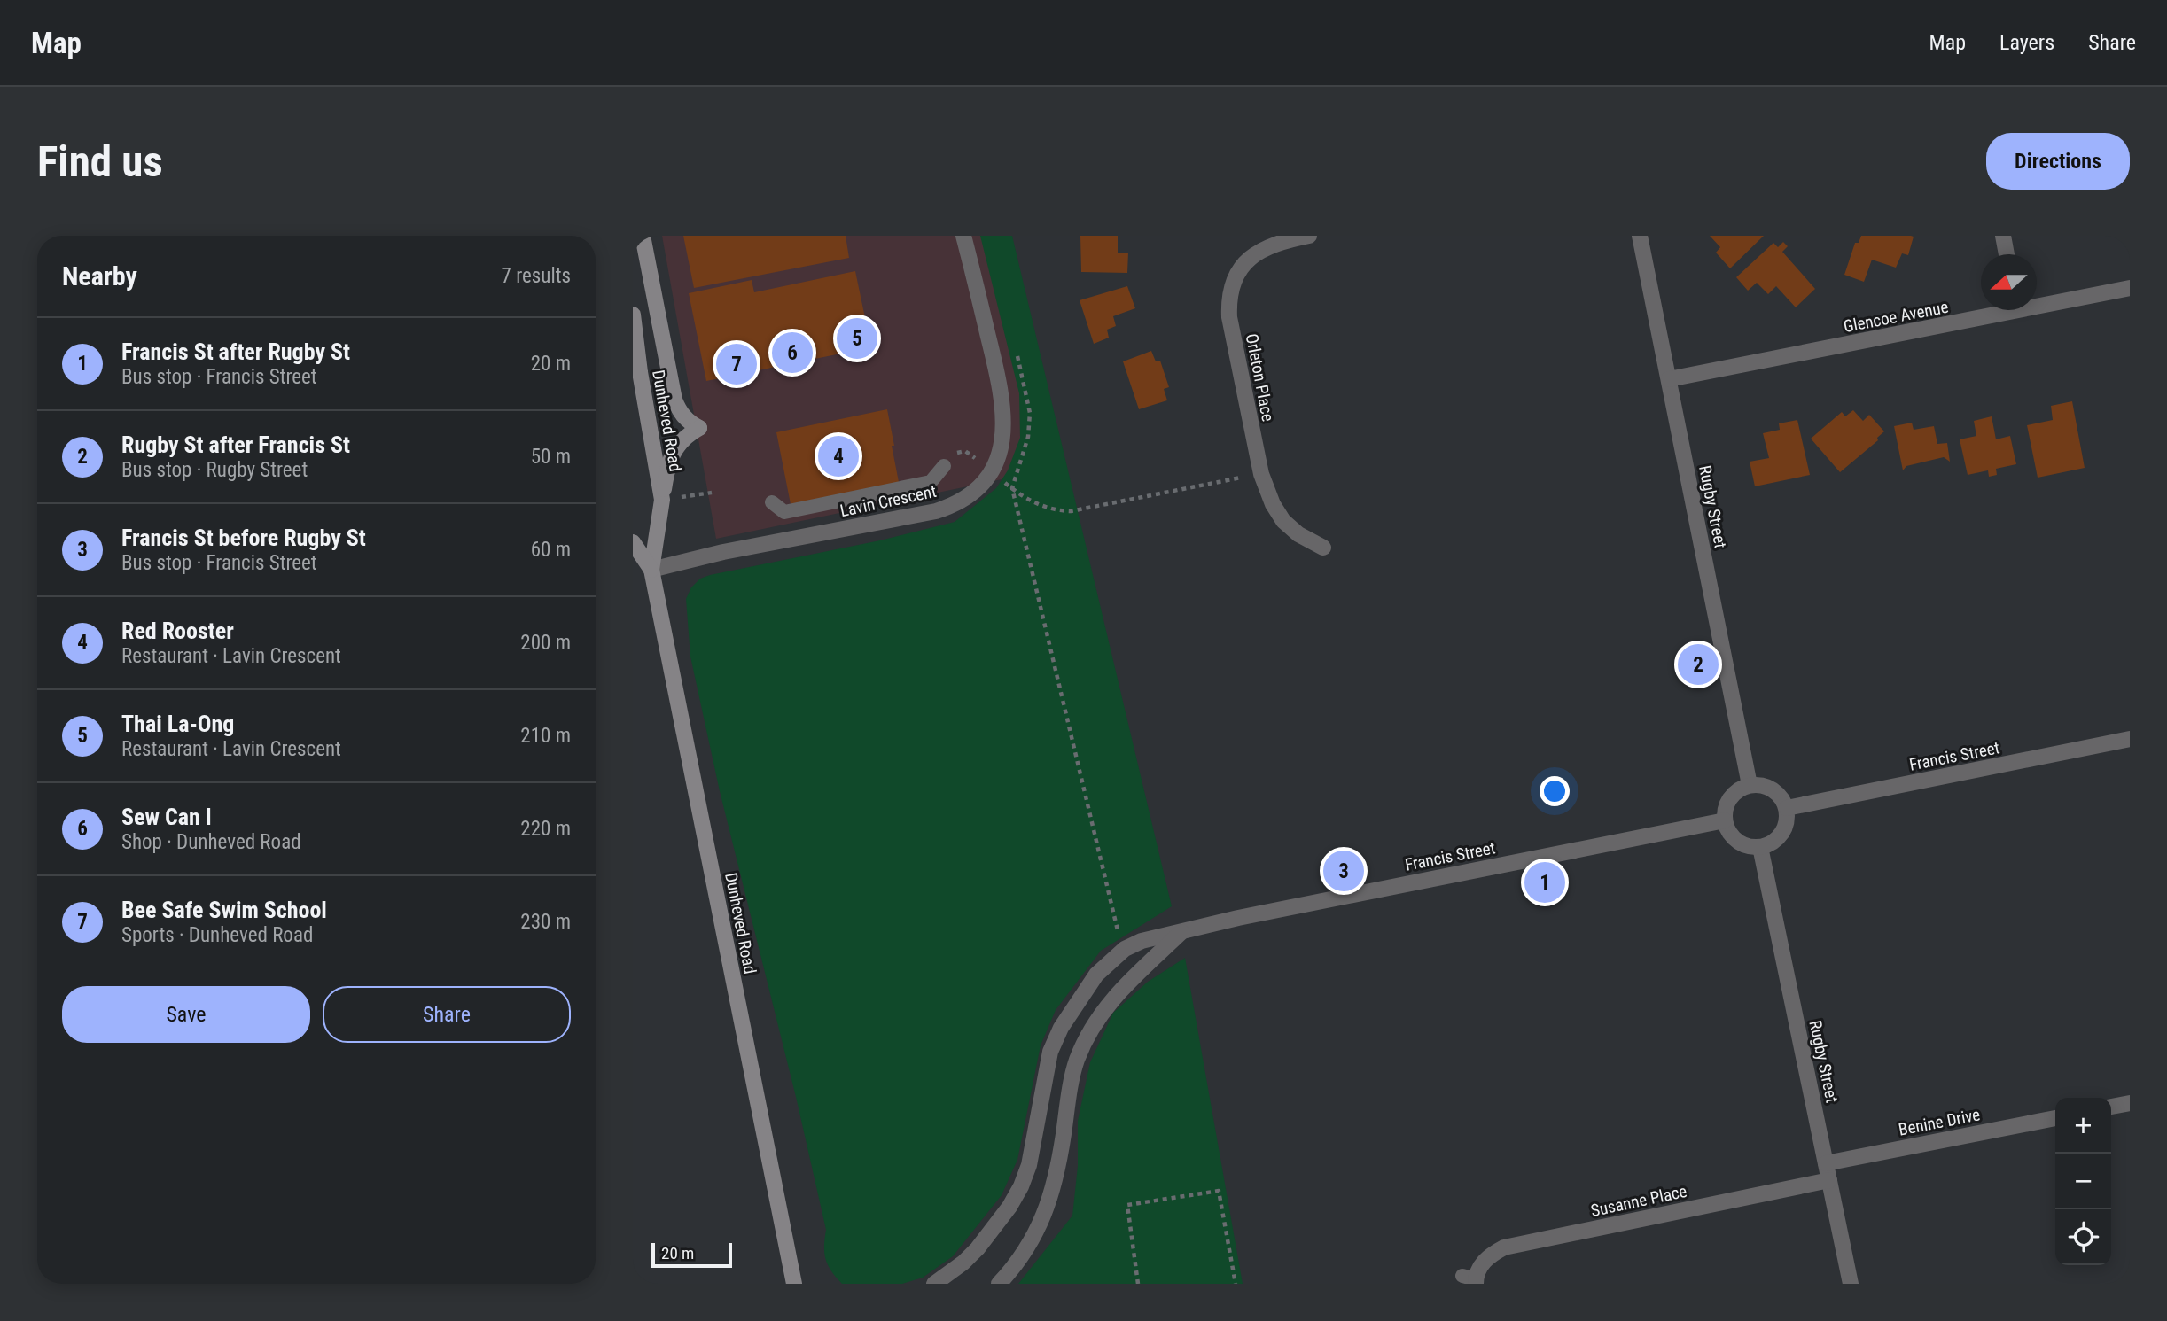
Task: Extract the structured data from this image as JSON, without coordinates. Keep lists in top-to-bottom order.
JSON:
{
  "streets": {
    "main road": ["Dunheved Road"],
    "street": [
      "Glencoe Avenue",
      "Orleton Place",
      "Lavin Crescent",
      "Rugby Street",
      "Francis Street",
      "Benine Drive",
      "Susanne Place"
    ]
  },
  "crossings": [
    ["Glencoe Avenue", "Rugby Street"],
    ["Dunheved Road", "Lavin Crescent"],
    ["Rugby Street", "Francis Street"],
    ["Rugby Street", "Benine Drive"],
    ["Rugby Street", "Susanne Place"]
  ],
  "scale_bar": "20 m",
  "north": "left",
  "page": {
    "header": "Map",
    "nav": ["Map", "Layers", "Share"],
    "buttons": [
      "Directions",
      ["Save", "Share"]
    ],
    "title": "Find us",
    "heading": ["Nearby", "7 results"],
    "pins": [
      "5",
      "6",
      "7",
      "4",
      "2",
      "3",
      "1"
    ],
    "list": [
      {
        "mark": "1",
        "name": "Francis St after Rugby St",
        "note": "Bus stop · Francis Street",
        "value": "20 m"
      },
      {
        "mark": "2",
        "name": "Rugby St after Francis St",
        "note": "Bus stop · Rugby Street",
        "value": "50 m"
      },
      {
        "mark": "3",
        "name": "Francis St before Rugby St",
        "note": "Bus stop · Francis Street",
        "value": "60 m"
      },
      {
        "mark": "4",
        "name": "Red Rooster",
        "note": "Restaurant · Lavin Crescent",
        "value": "200 m"
      },
      {
        "mark": "5",
        "name": "Thai La-Ong",
        "note": "Restaurant · Lavin Crescent",
        "value": "210 m"
      },
      {
        "mark": "6",
        "name": "Sew Can I",
        "note": "Shop · Dunheved Road",
        "value": "220 m"
      },
      {
        "mark": "7",
        "name": "Bee Safe Swim School",
        "note": "Sports · Dunheved Road",
        "value": "230 m"
      }
    ],
    "map_buttons": ["+", "−"],
    "scale": "20 m"
  }
}
